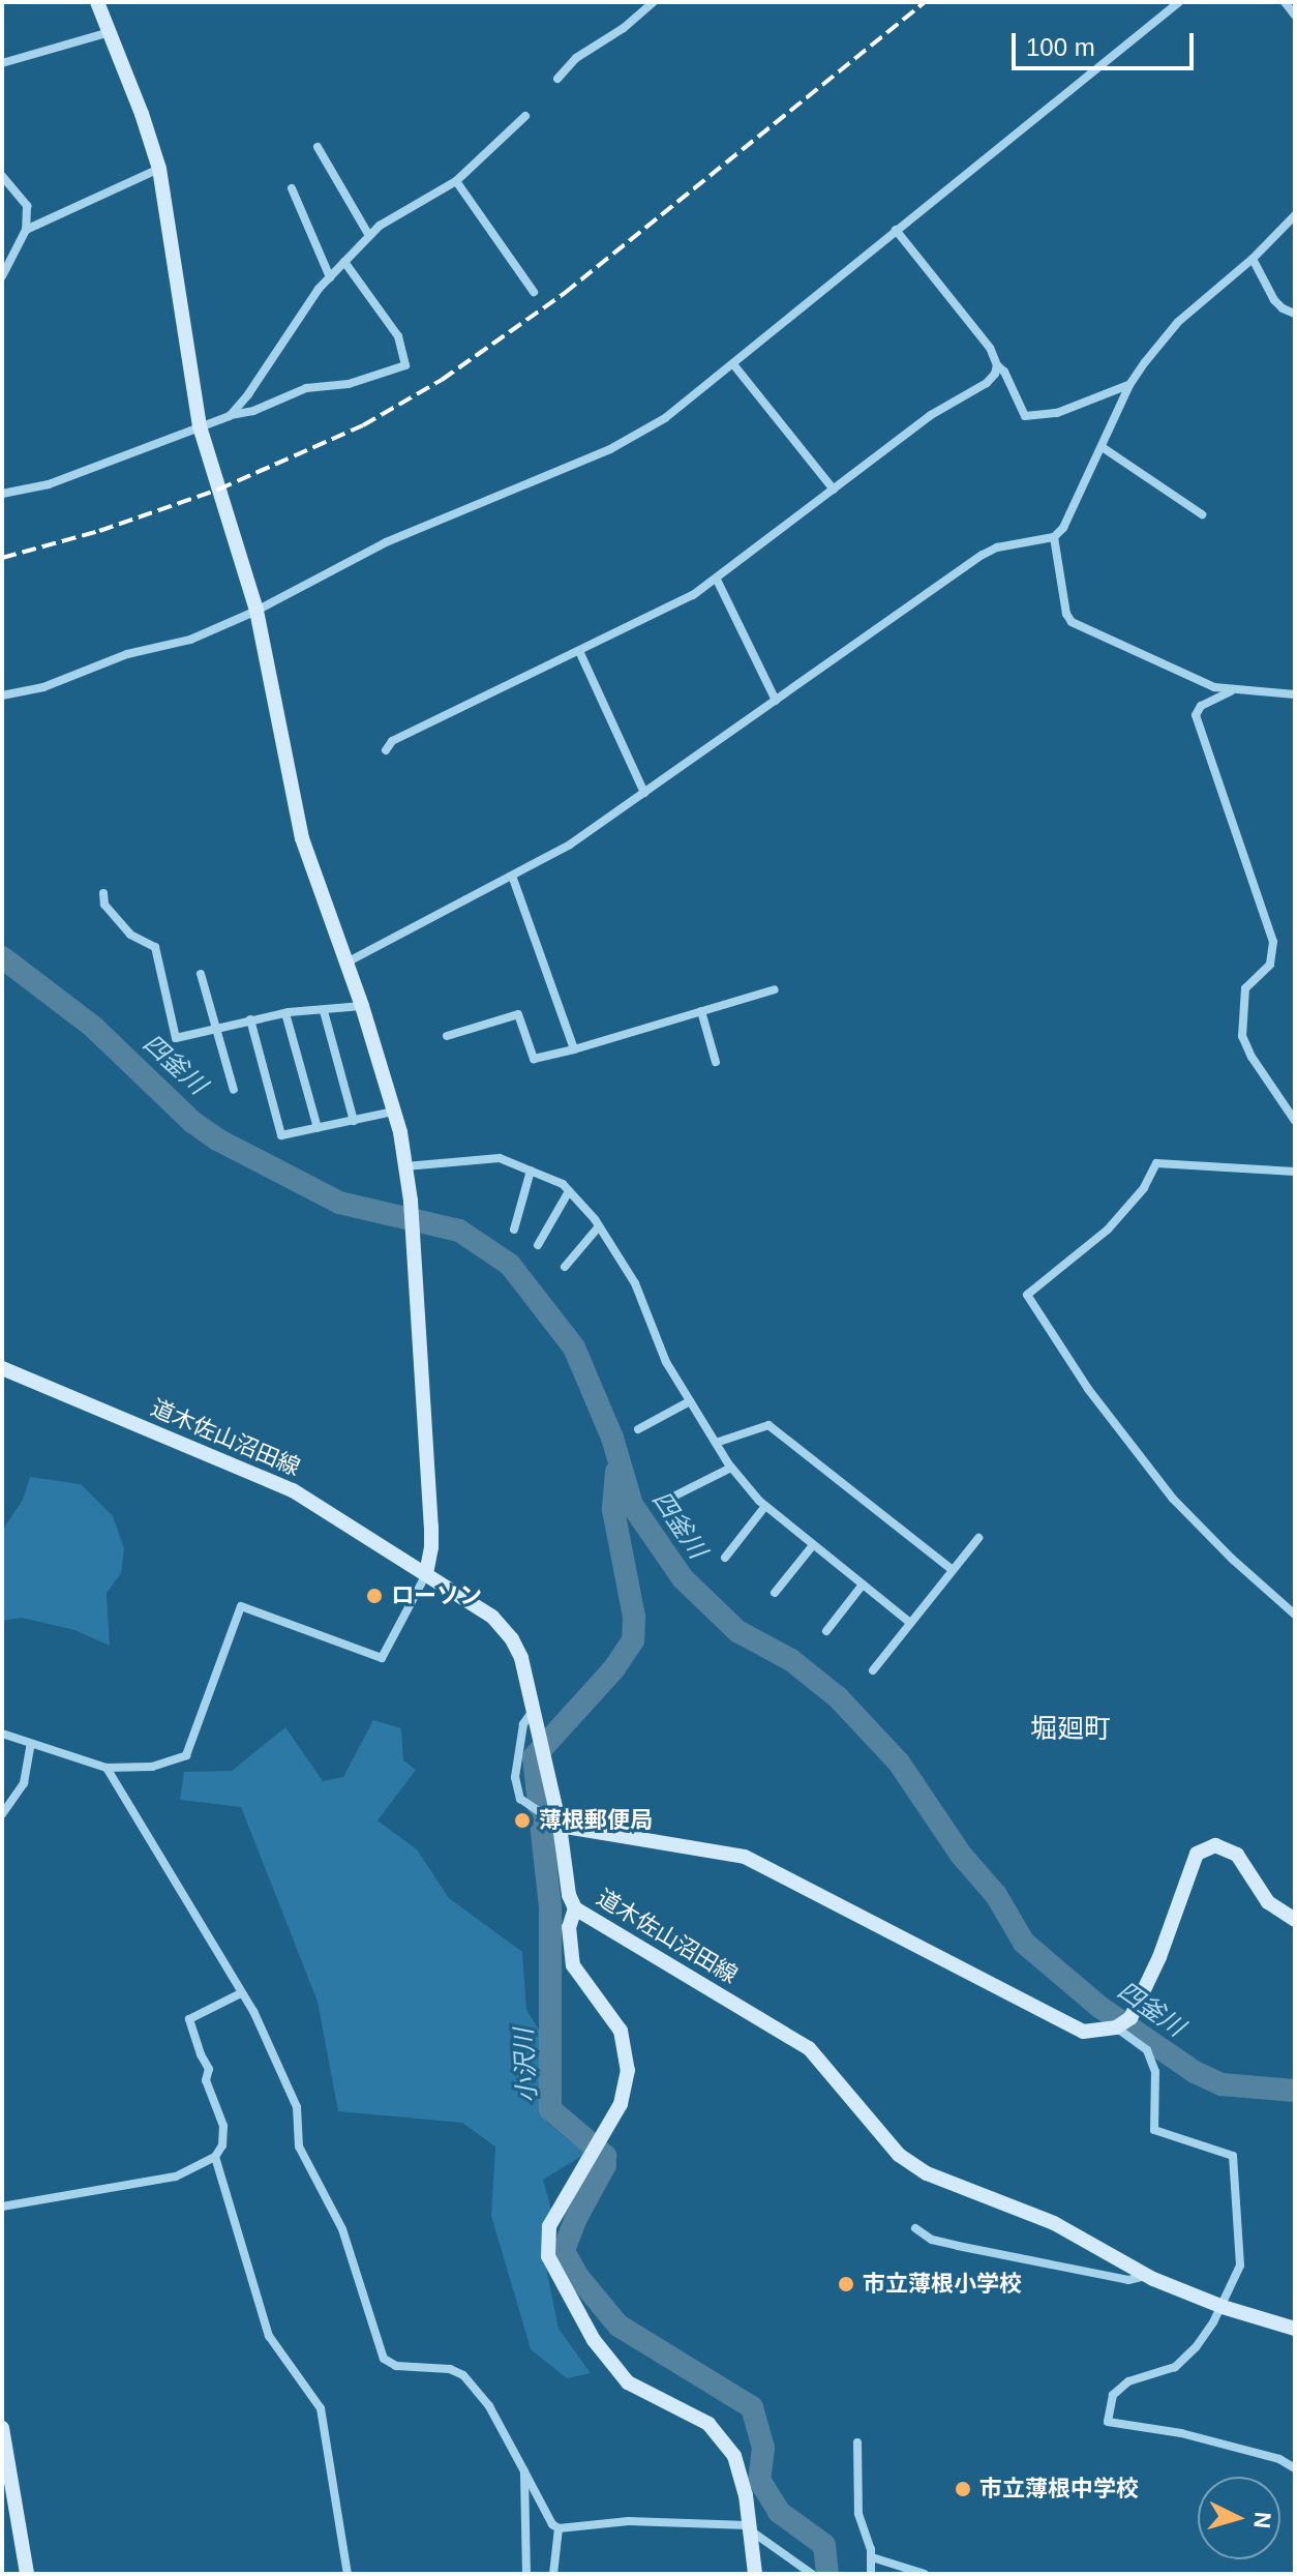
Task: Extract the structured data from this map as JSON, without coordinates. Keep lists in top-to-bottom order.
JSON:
{
  "streets": {
    "street": ["道木佐山沼田線"]
  },
  "districts": ["堀廻町"],
  "water": ["四釜川", "小沢川"],
  "places": [
    "ローソン",
    "薄根郵便局",
    "市立薄根小学校",
    "市立薄根中学校"
  ],
  "scale_bar": "100 m",
  "north": "right"
}
